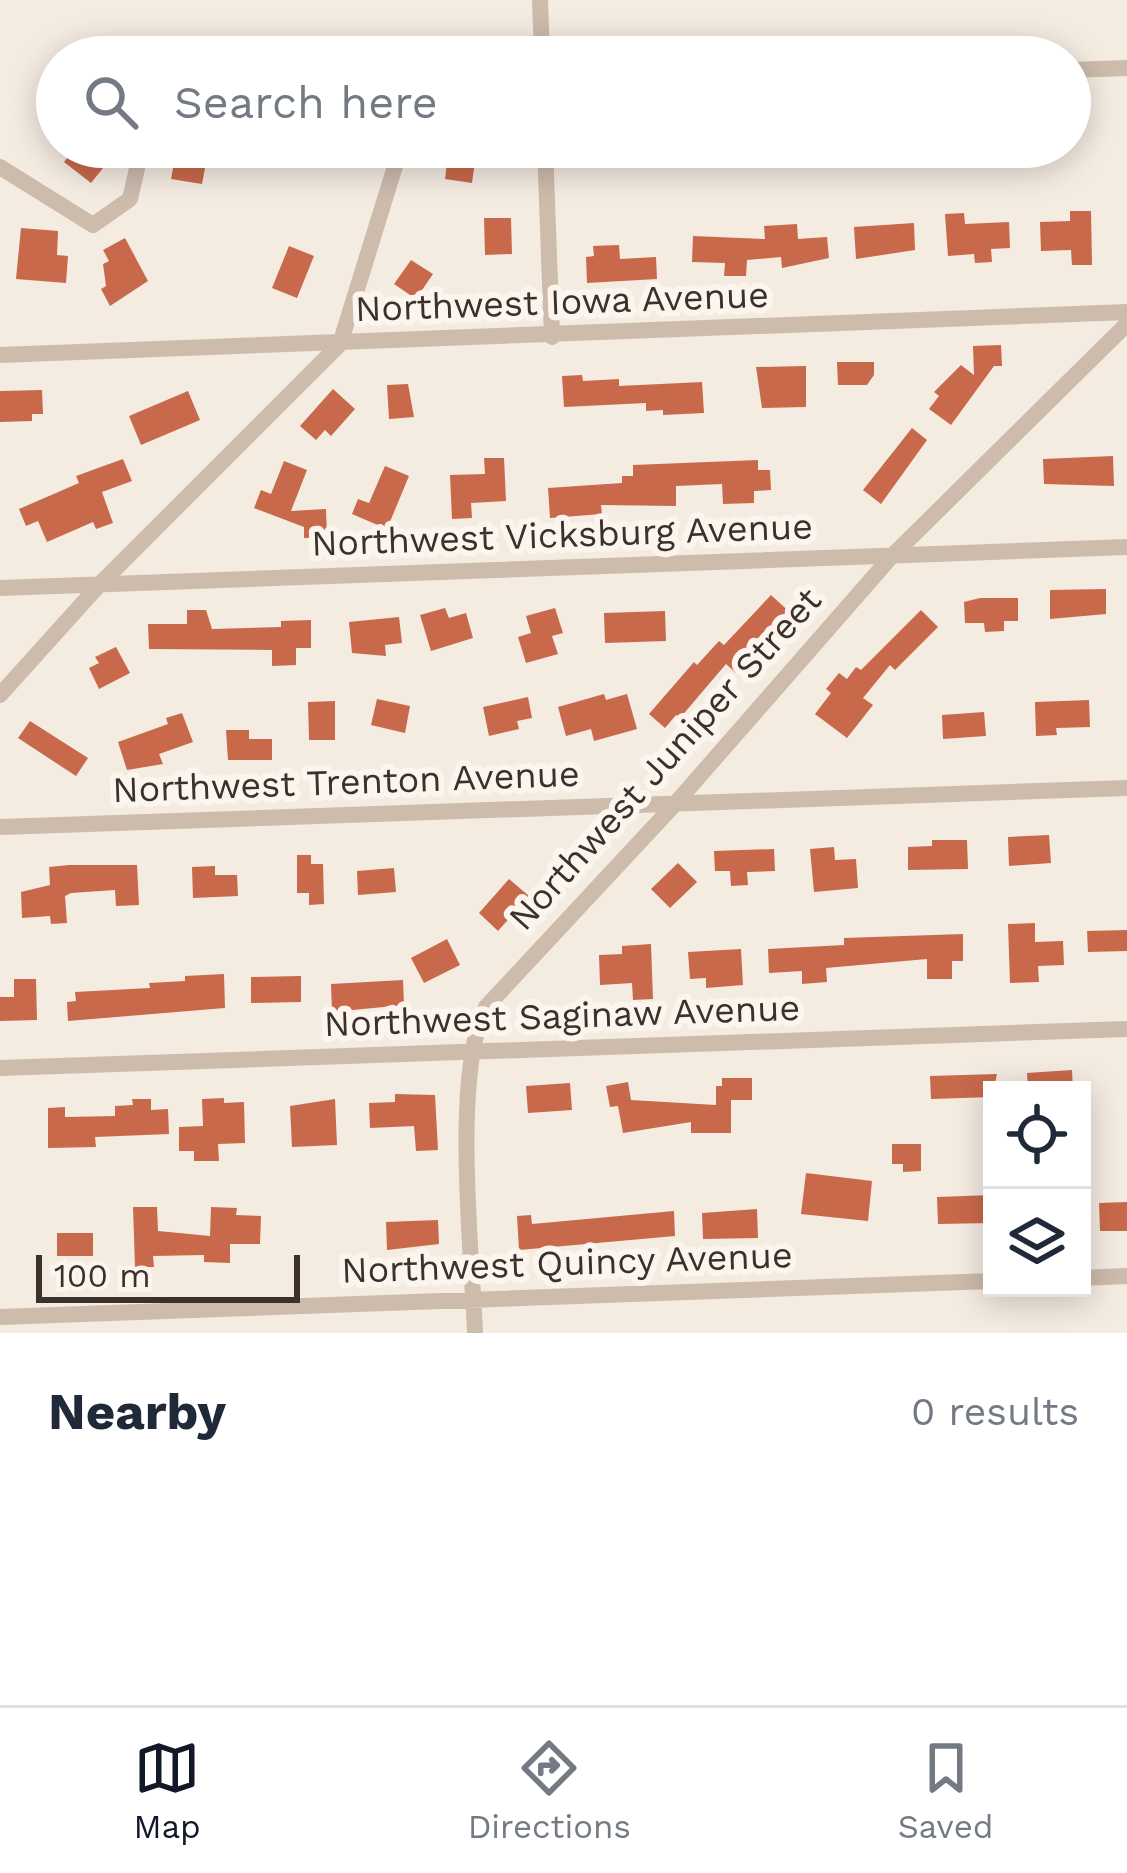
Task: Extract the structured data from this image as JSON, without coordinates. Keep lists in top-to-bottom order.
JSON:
{
  "streets": {
    "street": [
      "Northwest Iowa Avenue",
      "Northwest Vicksburg Avenue",
      "Northwest Juniper Street",
      "Northwest Trenton Avenue",
      "Northwest Saginaw Avenue",
      "Northwest Quincy Avenue"
    ]
  },
  "crossings": [
    ["Northwest Vicksburg Avenue", "Northwest Juniper Street"],
    ["Northwest Juniper Street", "Northwest Trenton Avenue"],
    ["Northwest Juniper Street", "Northwest Saginaw Avenue"],
    ["Northwest Juniper Street", "Northwest Quincy Avenue"]
  ],
  "scale_bar": "100 m",
  "page": {
    "search": "Search here",
    "scale": "100 m",
    "heading": ["Nearby", "0 results"],
    "nav": ["Map", "Directions", "Saved"]
  }
}
